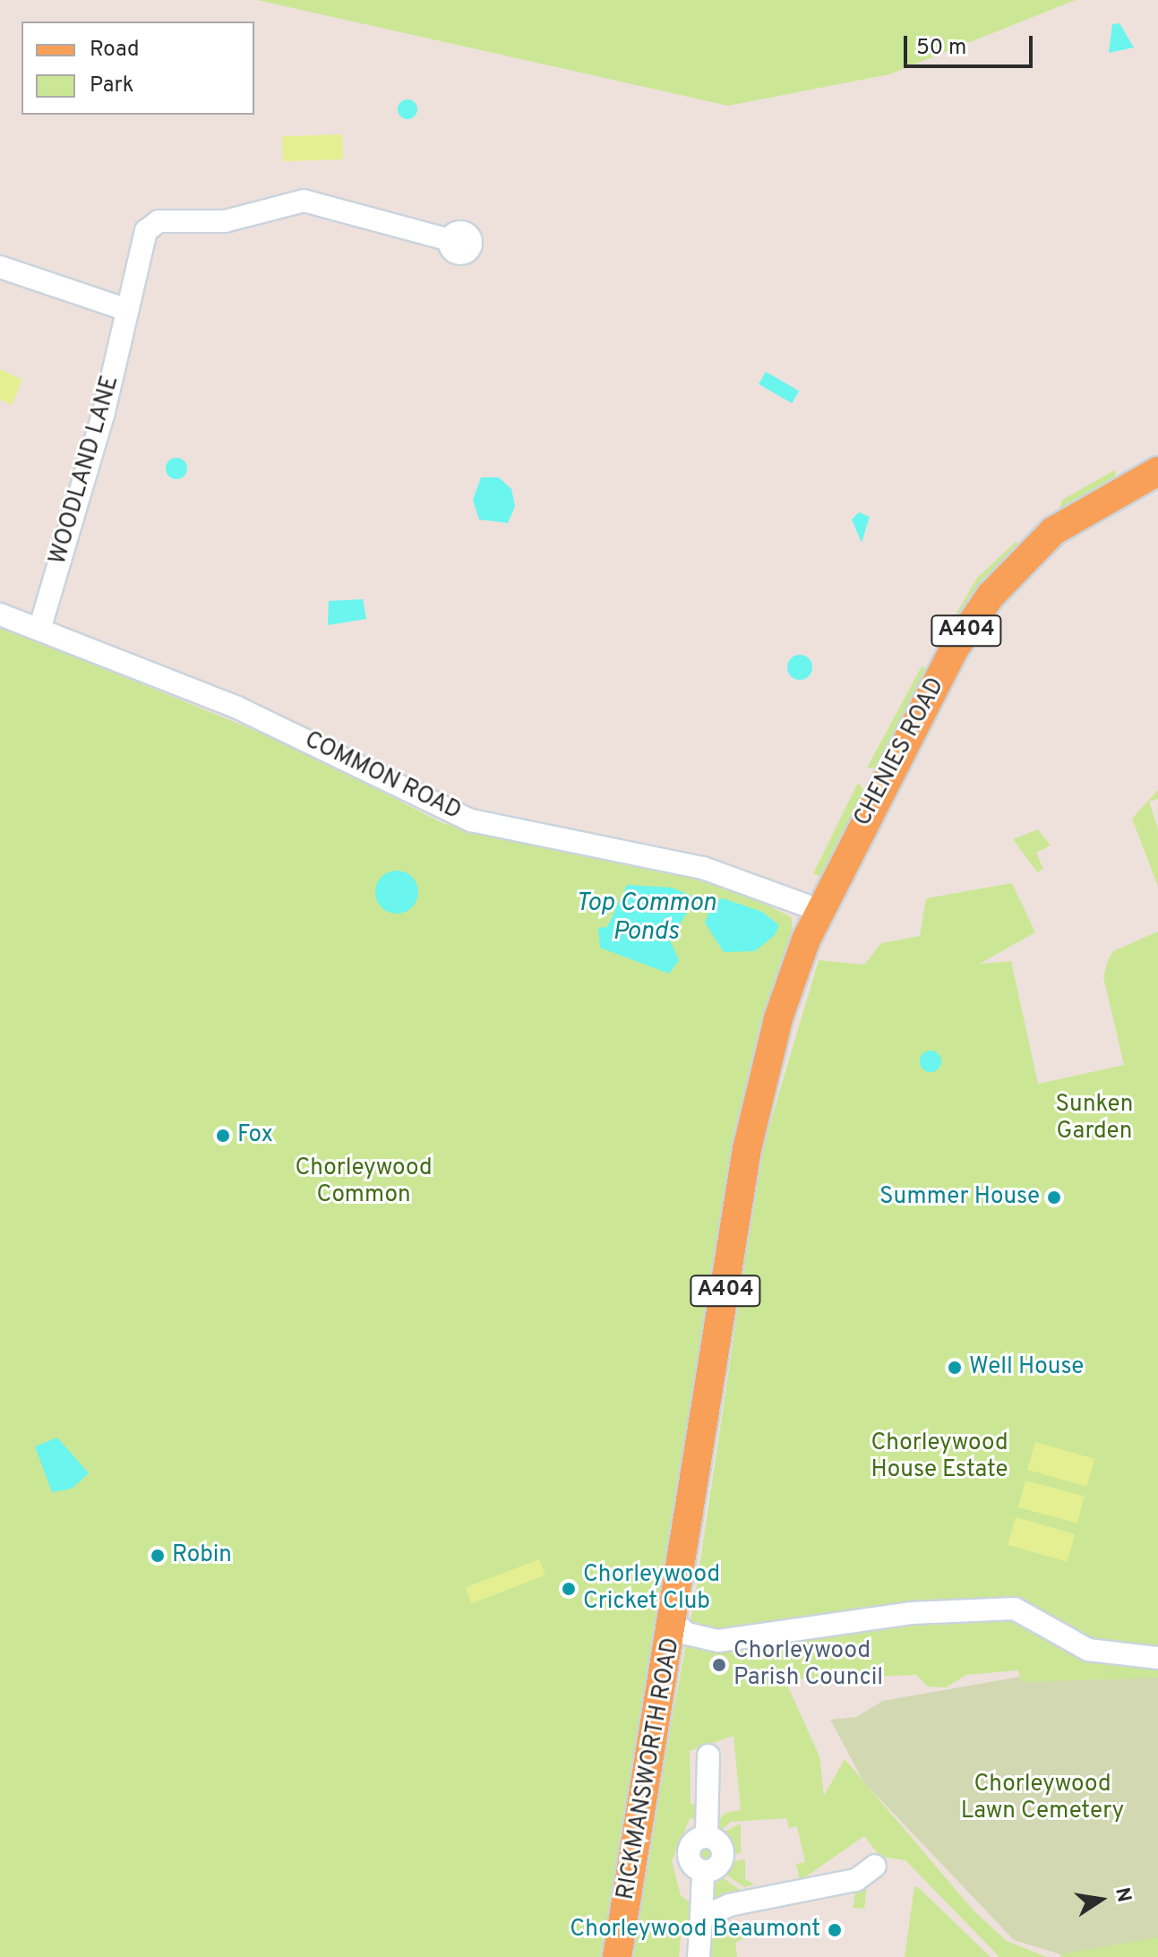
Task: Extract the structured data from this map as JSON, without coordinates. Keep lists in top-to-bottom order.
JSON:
{
  "streets": {
    "main road": ["A404", "CHENIES ROAD", "RICKMANSWORTH ROAD"],
    "street": ["WOODLAND LANE", "COMMON ROAD"]
  },
  "crossings": [
    ["WOODLAND LANE", "COMMON ROAD"],
    ["CHENIES ROAD", "COMMON ROAD"],
    ["CHENIES ROAD", "RICKMANSWORTH ROAD"],
    ["COMMON ROAD", "RICKMANSWORTH ROAD"]
  ],
  "water": ["Top Common Ponds"],
  "parks": [
    "Sunken Garden",
    "Chorleywood Common",
    "Chorleywood House Estate",
    "Chorleywood Lawn Cemetery"
  ],
  "places": [
    "Fox",
    "Summer House",
    "Well House",
    "Robin",
    "Chorleywood Cricket Club",
    "Chorleywood Parish Council",
    "Chorleywood Beaumont"
  ],
  "legend": ["Road", "Park"],
  "scale_bar": "50 m",
  "north": "right"
}
